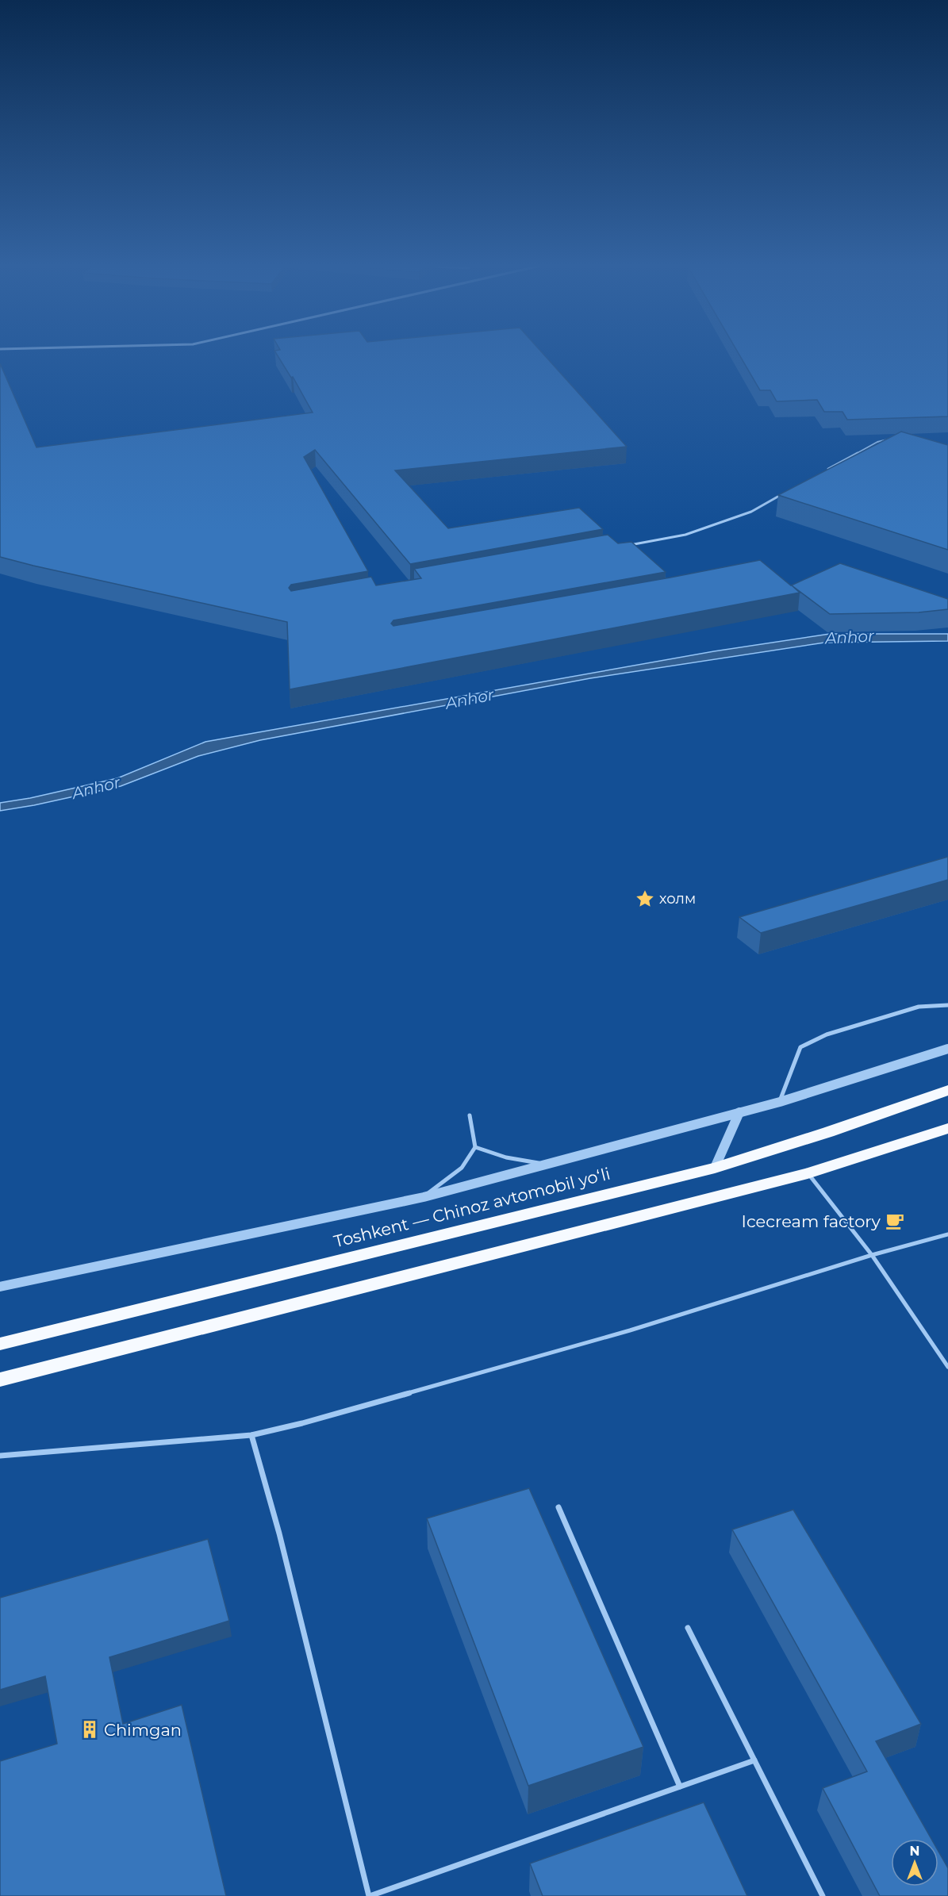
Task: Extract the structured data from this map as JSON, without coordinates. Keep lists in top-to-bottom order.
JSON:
{
  "streets": {
    "highway": ["Toshkent — Chinoz avtomobil yoʻli"]
  },
  "water": ["Anhor"],
  "places": {
    "place": ["холм"],
    "cafe": ["Icecream factory"],
    "building": ["Chimgan"]
  },
  "north": "top"
}
